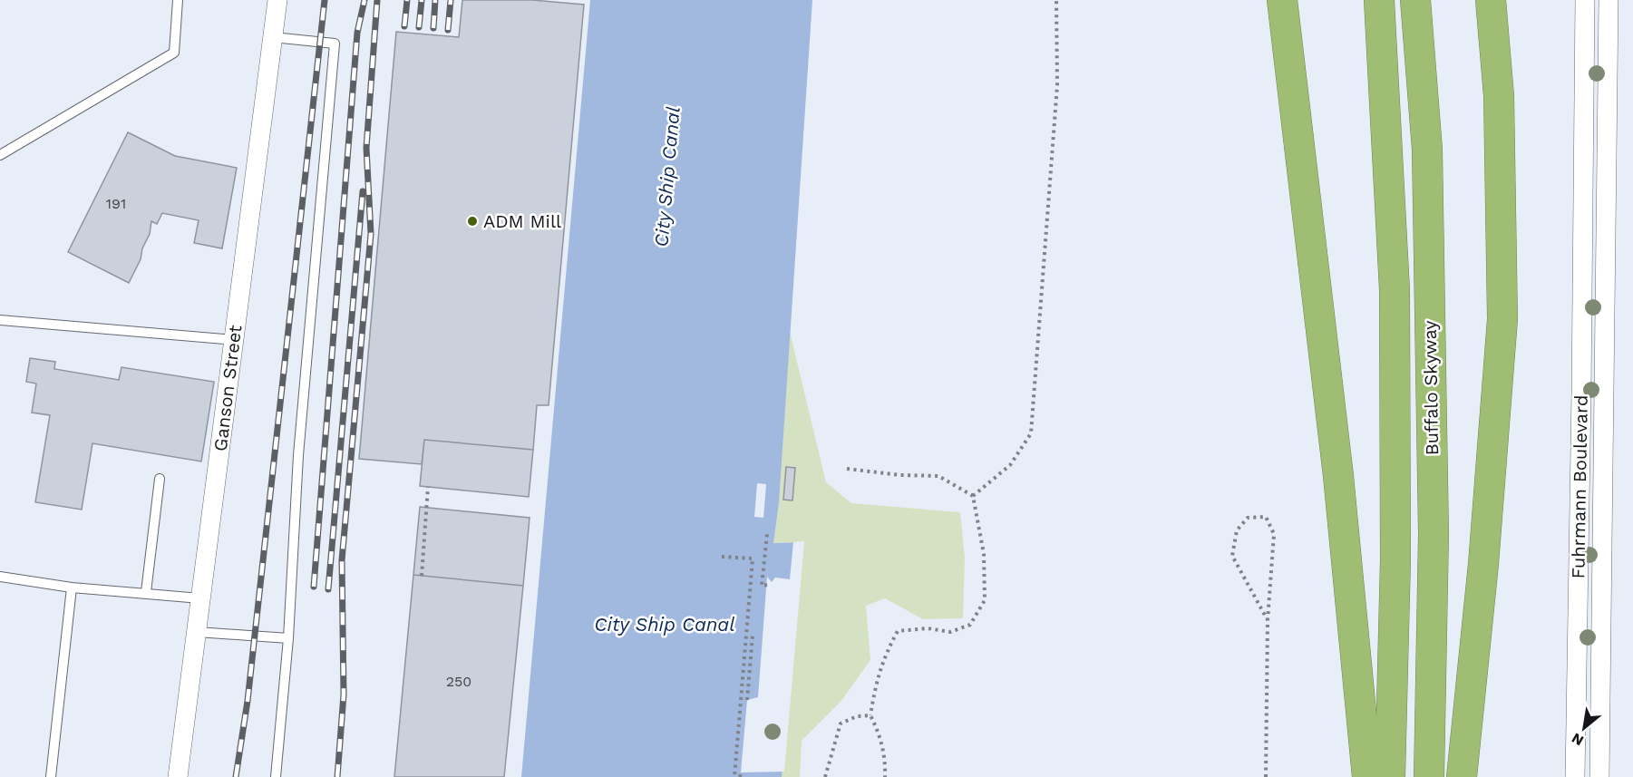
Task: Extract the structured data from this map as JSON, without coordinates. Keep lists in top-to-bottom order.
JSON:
{
  "streets": {
    "highway": ["Buffalo Skyway"],
    "street": ["Ganson Street", "Fuhrmann Boulevard"]
  },
  "water": ["City Ship Canal"],
  "places": ["ADM Mill"],
  "house_numbers": ["191", "250"],
  "north": "bottom left"
}
